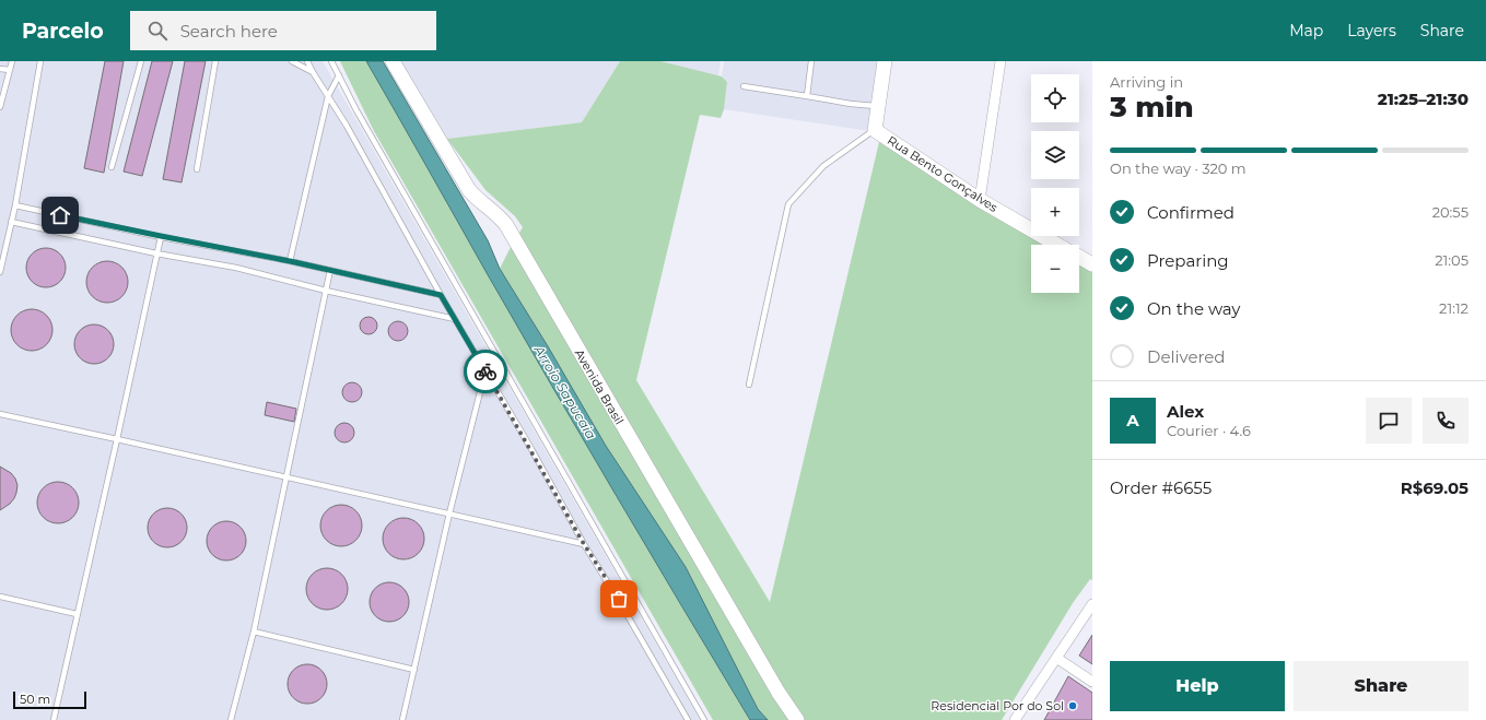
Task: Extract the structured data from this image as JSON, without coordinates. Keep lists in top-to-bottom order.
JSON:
{
  "streets": {
    "main road": ["Rua Bento Gonçalves", "Avenida Brasil"]
  },
  "water": ["Arroio Sapucaia"],
  "places": ["Residencial Por do Sol"],
  "scale_bar": "50 m",
  "page": {
    "header": "Parcelo",
    "search": "Search here",
    "nav": ["Map", "Layers", "Share"],
    "heading": ["3 min", "Arriving in", "21:25–21:30"],
    "panel": [
      "Alex",
      "Courier · 4.6",
      "Order #6655",
      "R$69.05"
    ],
    "map_buttons": ["+", "−"],
    "bar": "On the way · 320 m",
    "list": [
      ["Confirmed", "20:55"],
      ["Preparing", "21:05"],
      ["On the way", "21:12"],
      "Delivered"
    ],
    "round": "A",
    "buttons": ["Help", "Share"],
    "scale": "50 m"
  }
}
